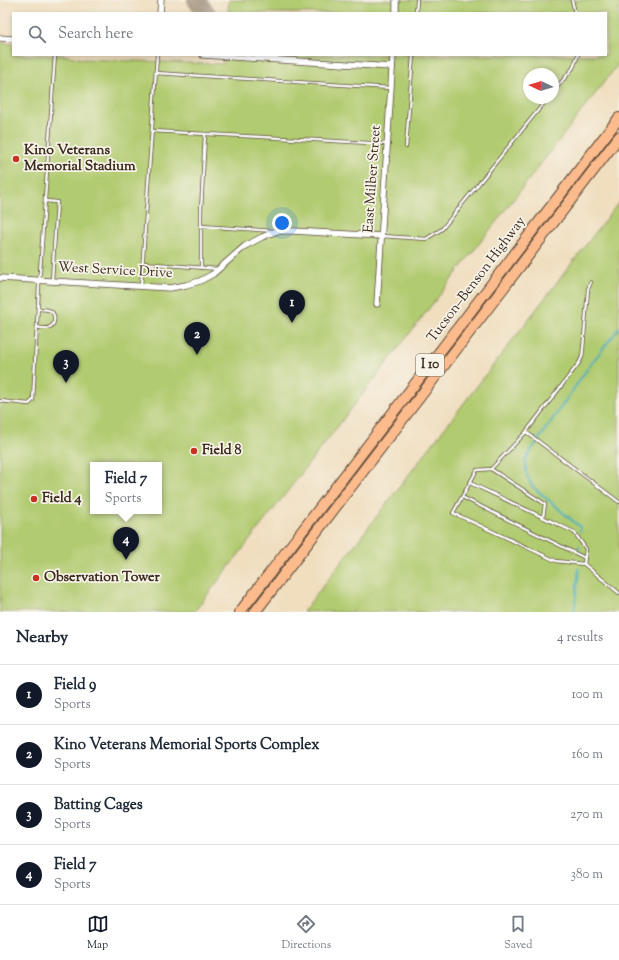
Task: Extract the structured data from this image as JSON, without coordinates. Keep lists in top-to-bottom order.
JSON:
{
  "streets": {
    "highway": ["Tucson–Benson Highway", "I 10"],
    "street": ["East Milber Street", "West Service Drive"]
  },
  "crossings": [
    ["East Milber Street", "West Service Drive"]
  ],
  "places": [
    "Kino Veterans Memorial Stadium",
    "Field 8",
    "Field 4",
    "Observation Tower"
  ],
  "north": "left",
  "page": {
    "search": "Search here",
    "pins": [
      "1",
      "2",
      "3",
      "4"
    ],
    "popup": ["Field 7", "Sports"],
    "heading": ["Nearby", "4 results"],
    "list": [
      {
        "mark": "1",
        "name": "Field 9",
        "note": "Sports",
        "value": "100 m"
      },
      {
        "mark": "2",
        "name": "Kino Veterans Memorial Sports Complex",
        "note": "Sports",
        "value": "160 m"
      },
      {
        "mark": "3",
        "name": "Batting Cages",
        "note": "Sports",
        "value": "270 m"
      },
      {
        "mark": "4",
        "name": "Field 7",
        "note": "Sports",
        "value": "380 m"
      }
    ],
    "nav": ["Map", "Directions", "Saved"]
  }
}
